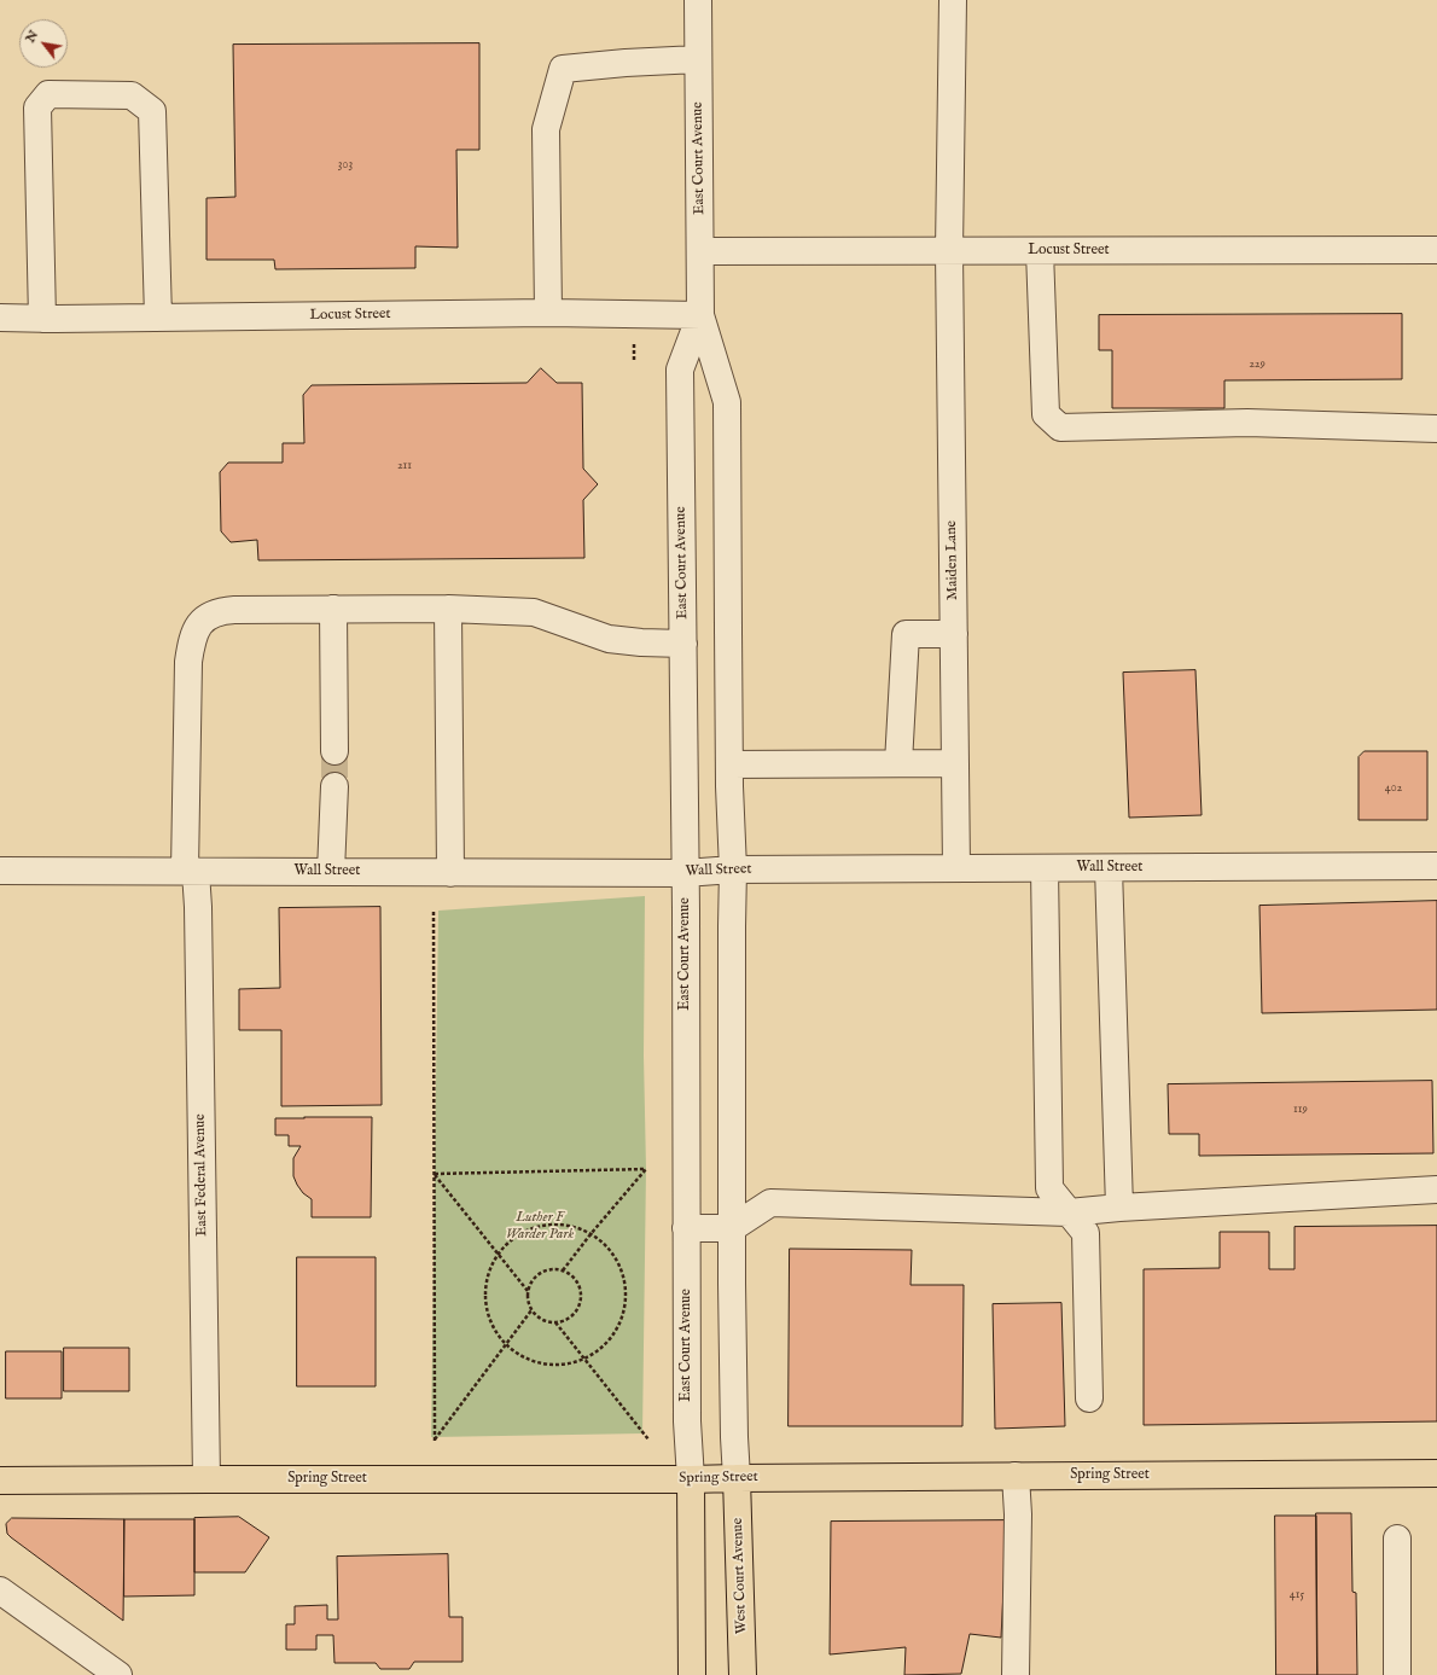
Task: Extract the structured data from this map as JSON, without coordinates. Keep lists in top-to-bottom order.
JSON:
{
  "streets": {
    "main road": ["Spring Street", "West Court Avenue"],
    "street": [
      "East Court Avenue",
      "Locust Street",
      "Maiden Lane",
      "Wall Street",
      "East Federal Avenue"
    ]
  },
  "crossings": [
    ["East Court Avenue", "Locust Street"],
    ["East Court Avenue", "Wall Street"],
    ["East Court Avenue", "East Federal Avenue"],
    ["East Court Avenue", "Spring Street"],
    ["East Court Avenue", "West Court Avenue"],
    ["Locust Street", "Maiden Lane"],
    ["Maiden Lane", "Wall Street"],
    ["Wall Street", "East Federal Avenue"],
    ["East Federal Avenue", "Spring Street"],
    ["Spring Street", "West Court Avenue"]
  ],
  "parks": ["Luther F Warder Park"],
  "house_numbers": [
    "303",
    "229",
    "211",
    "402",
    "119",
    "415"
  ],
  "north": "top left"
}
